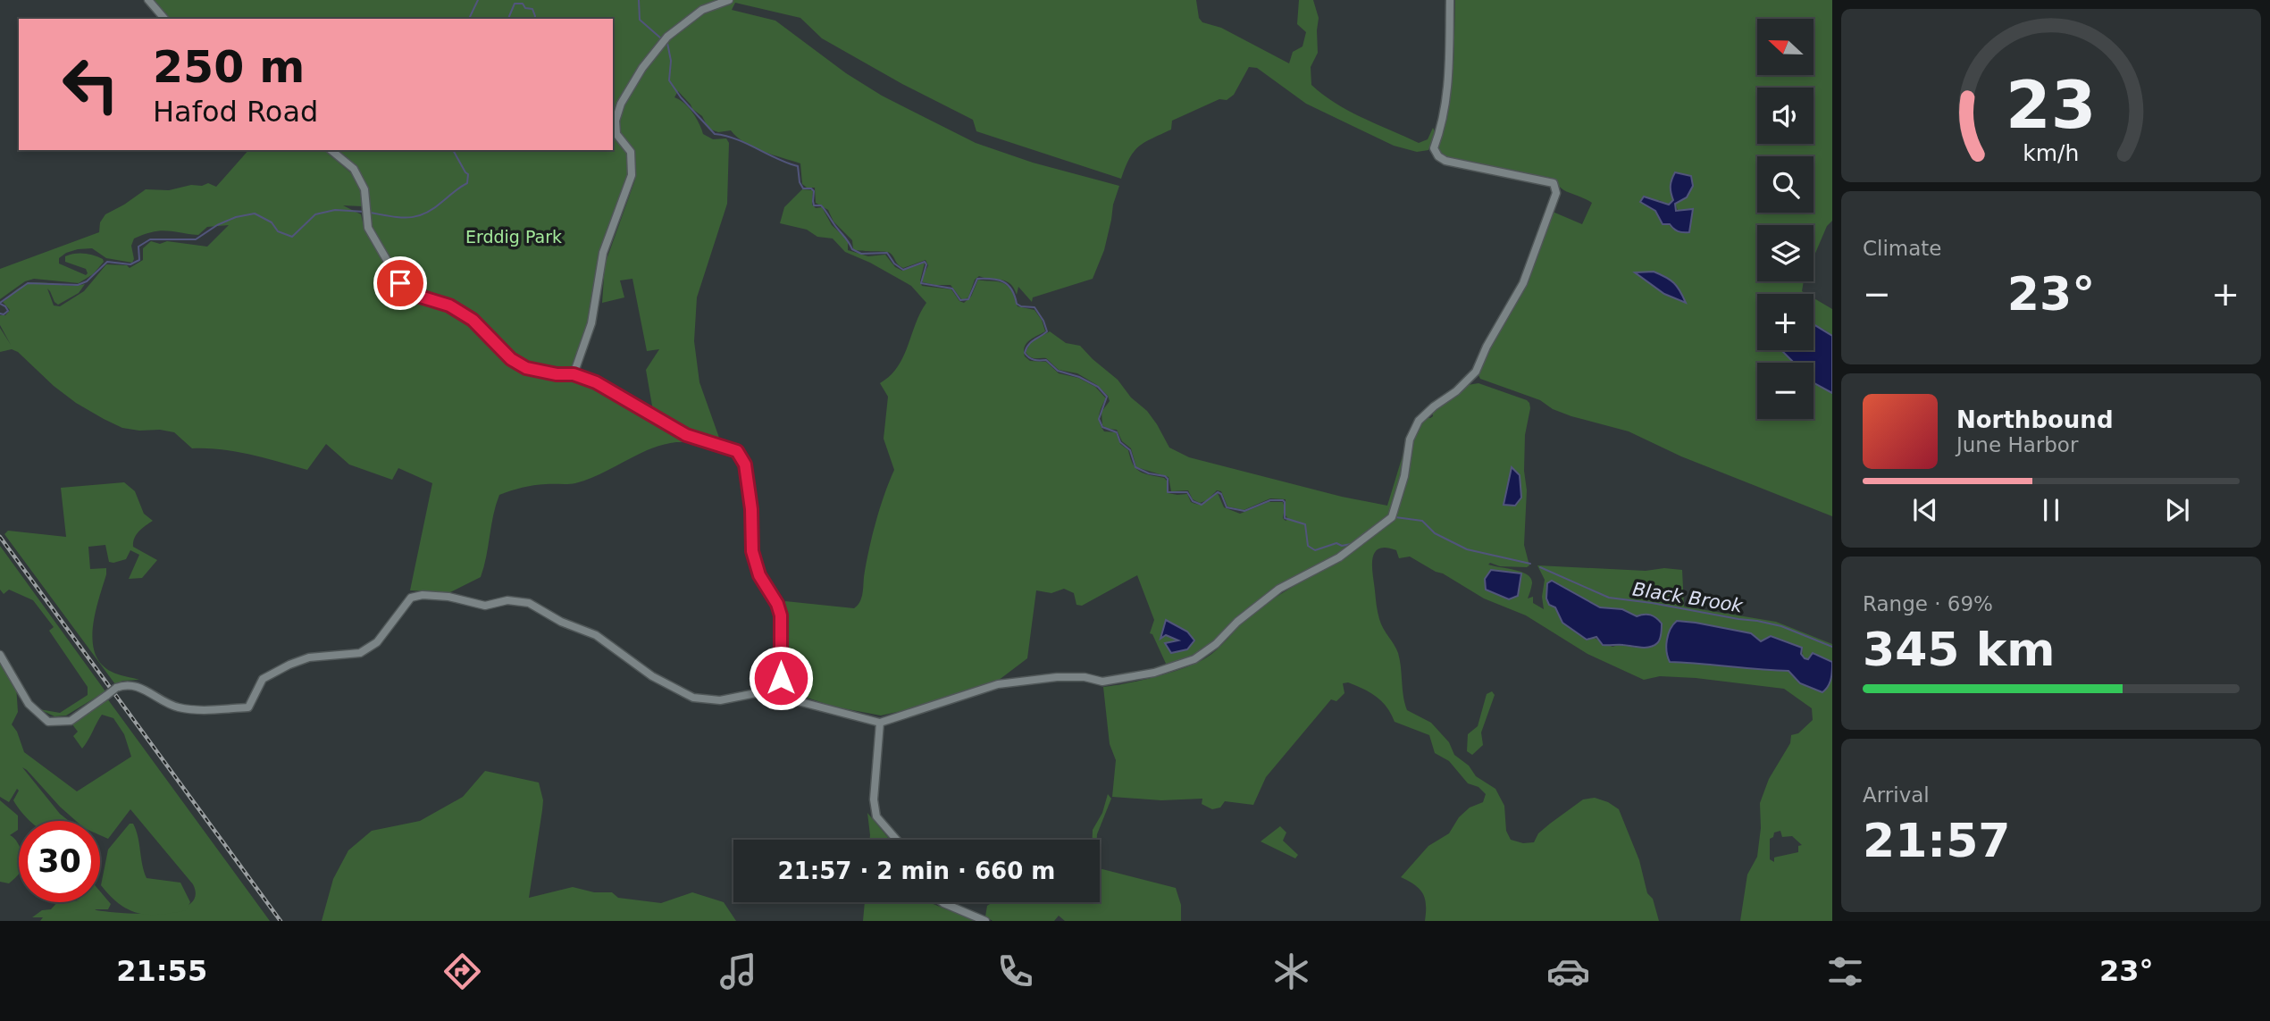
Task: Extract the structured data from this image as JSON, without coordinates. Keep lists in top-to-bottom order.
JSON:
{
  "water": ["Black Brook"],
  "parks": ["Erddig Park"],
  "north": "left",
  "page": {
    "map_buttons": ["+", "−"],
    "turn": ["250 m", "Hafod Road"],
    "tile": [
      "Climate",
      ["Range · 69%", "345 km"],
      ["Arrival", "21:57"]
    ],
    "heat": ["−", "23°", "+"],
    "song": ["Northbound", "June Harbor"],
    "limit": "30",
    "trip": "21:57 · 2 min · 660 m",
    "tabs": ["21:55", "23°"],
    "gauge": ["23", "km/h"]
  }
}
